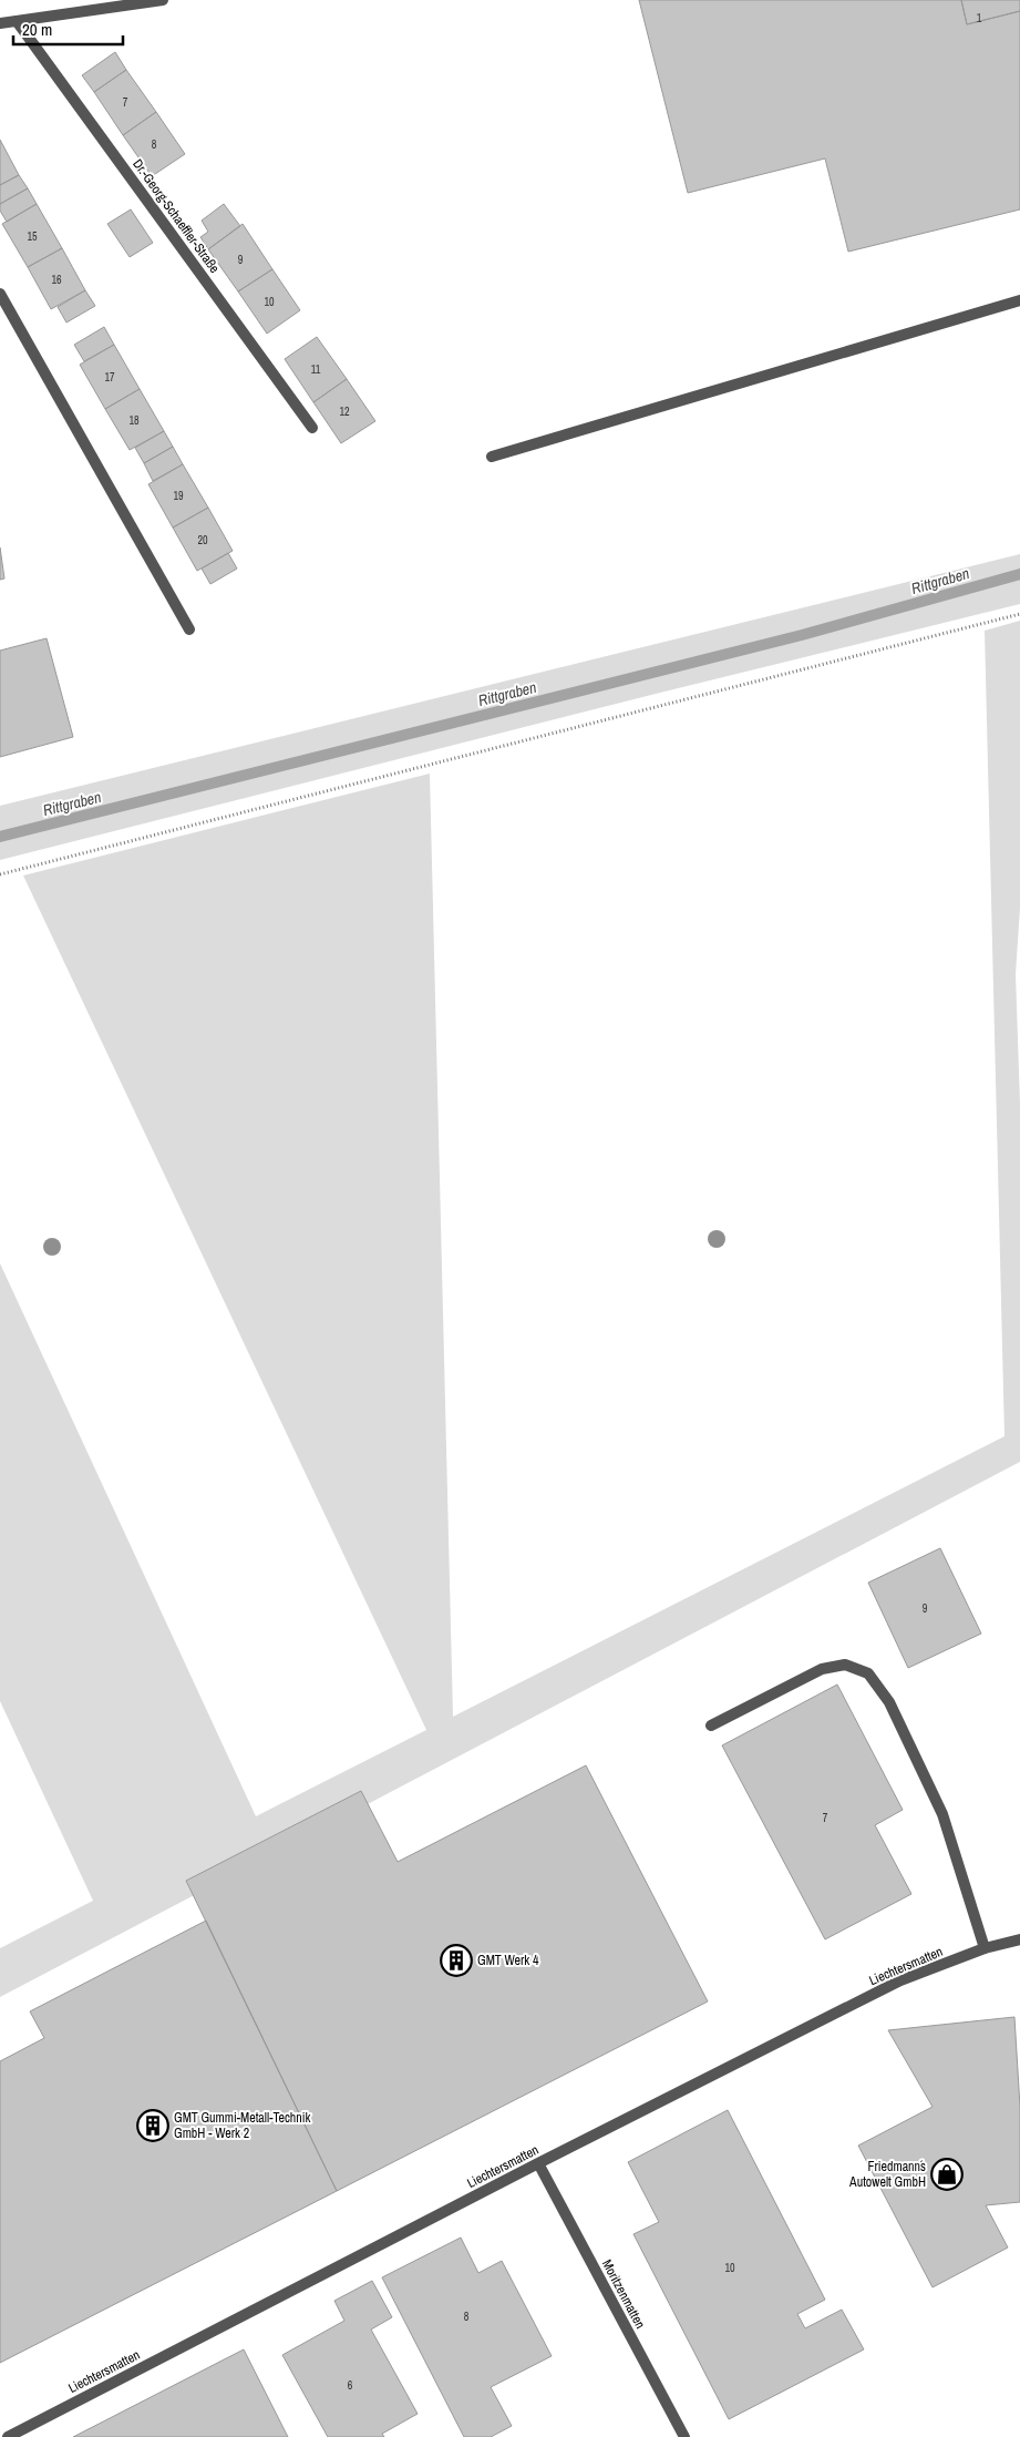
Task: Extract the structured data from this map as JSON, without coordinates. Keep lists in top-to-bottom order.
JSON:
{
  "streets": {
    "street": ["Dr.-Georg-Schaeffler-Straße", "Liechtersmatten", "Moritzenmatten"]
  },
  "crossings": [
    ["Liechtersmatten", "Moritzenmatten"]
  ],
  "water": ["Rittgraben"],
  "places": {
    "building": ["GMT Werk 4", "GMT Gummi-Metall-Technik GmbH - Werk 2"],
    "shop": ["Friedmann´s Autowelt GmbH"]
  },
  "house_numbers": [
    "1",
    "7",
    "8",
    "15",
    "9",
    "16",
    "10",
    "11",
    "17",
    "12",
    "18",
    "19",
    "20",
    "9",
    "7",
    "10",
    "8",
    "6"
  ],
  "scale_bar": "20 m"
}
